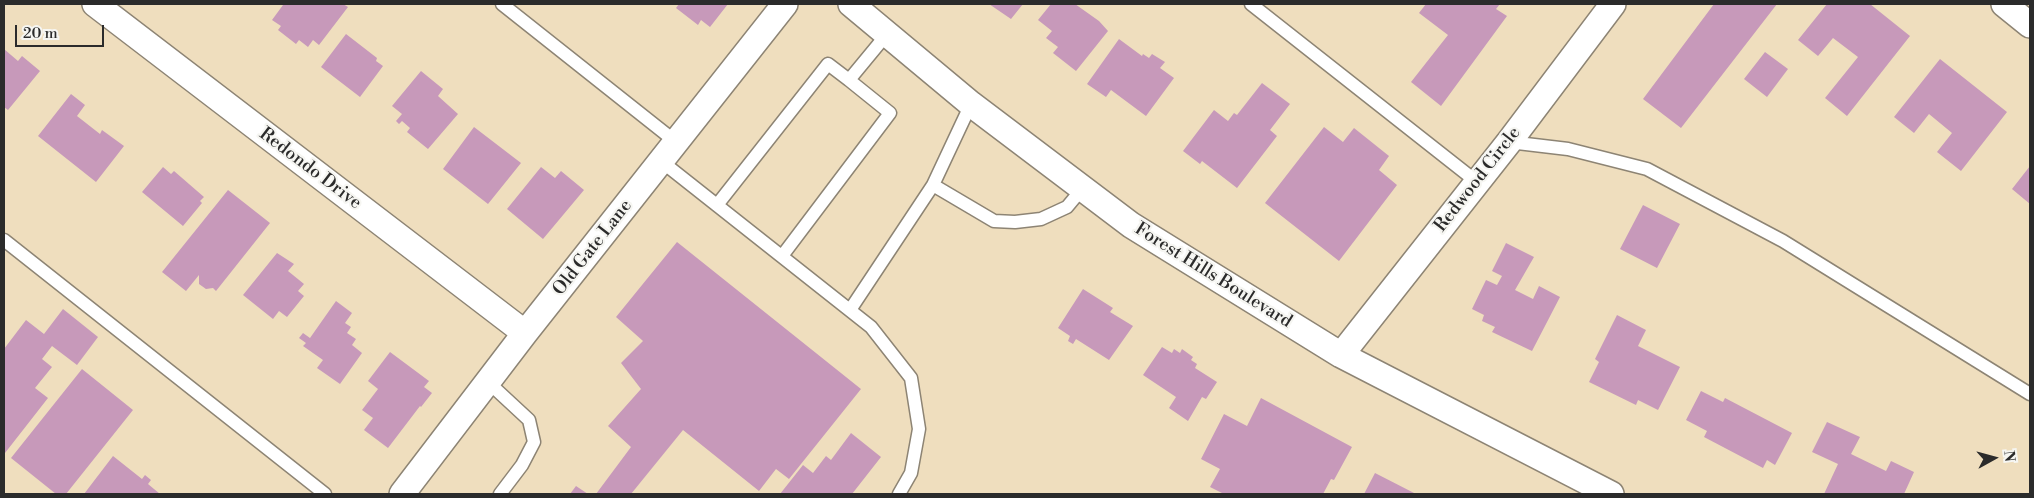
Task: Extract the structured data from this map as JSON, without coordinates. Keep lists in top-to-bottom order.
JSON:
{
  "streets": {
    "street": [
      "Redondo Drive",
      "Redwood Circle",
      "Old Gate Lane",
      "Forest Hills Boulevard"
    ]
  },
  "crossings": [
    ["Redondo Drive", "Old Gate Lane"],
    ["Redwood Circle", "Forest Hills Boulevard"]
  ],
  "scale_bar": "20 m",
  "north": "right"
}
